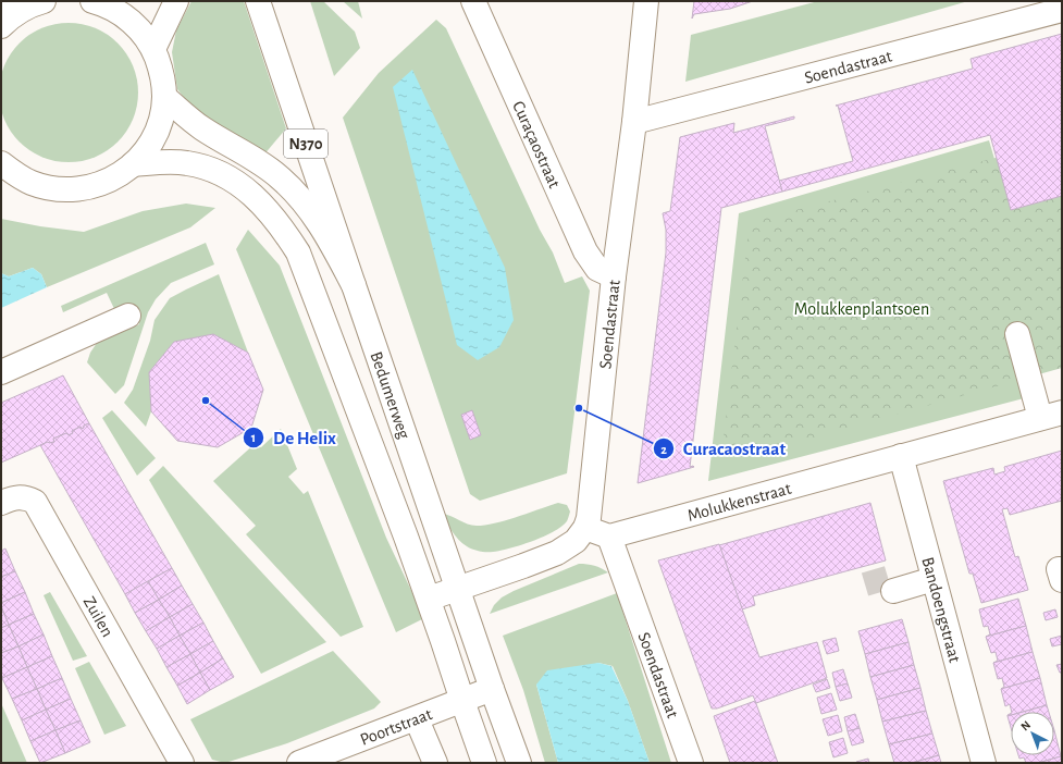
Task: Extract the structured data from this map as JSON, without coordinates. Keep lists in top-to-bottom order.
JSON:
{
  "streets": {
    "main road": [
      "Soendastraat",
      "N370",
      "Curaçaostraat",
      "Bedumerweg",
      "Molukkenstraat",
      "Bandoengstraat",
      "Zuilen",
      "Poortstraat"
    ]
  },
  "crossings": [
    ["Soendastraat", "Curaçaostraat"],
    ["Soendastraat", "Molukkenstraat"],
    ["N370", "Bedumerweg"],
    ["Bedumerweg", "Poortstraat"],
    ["Molukkenstraat", "Bandoengstraat"]
  ],
  "parks": ["Molukkenplantsoen"],
  "places": ["De Helix", "Curacaostraat"],
  "north": "top left"
}
